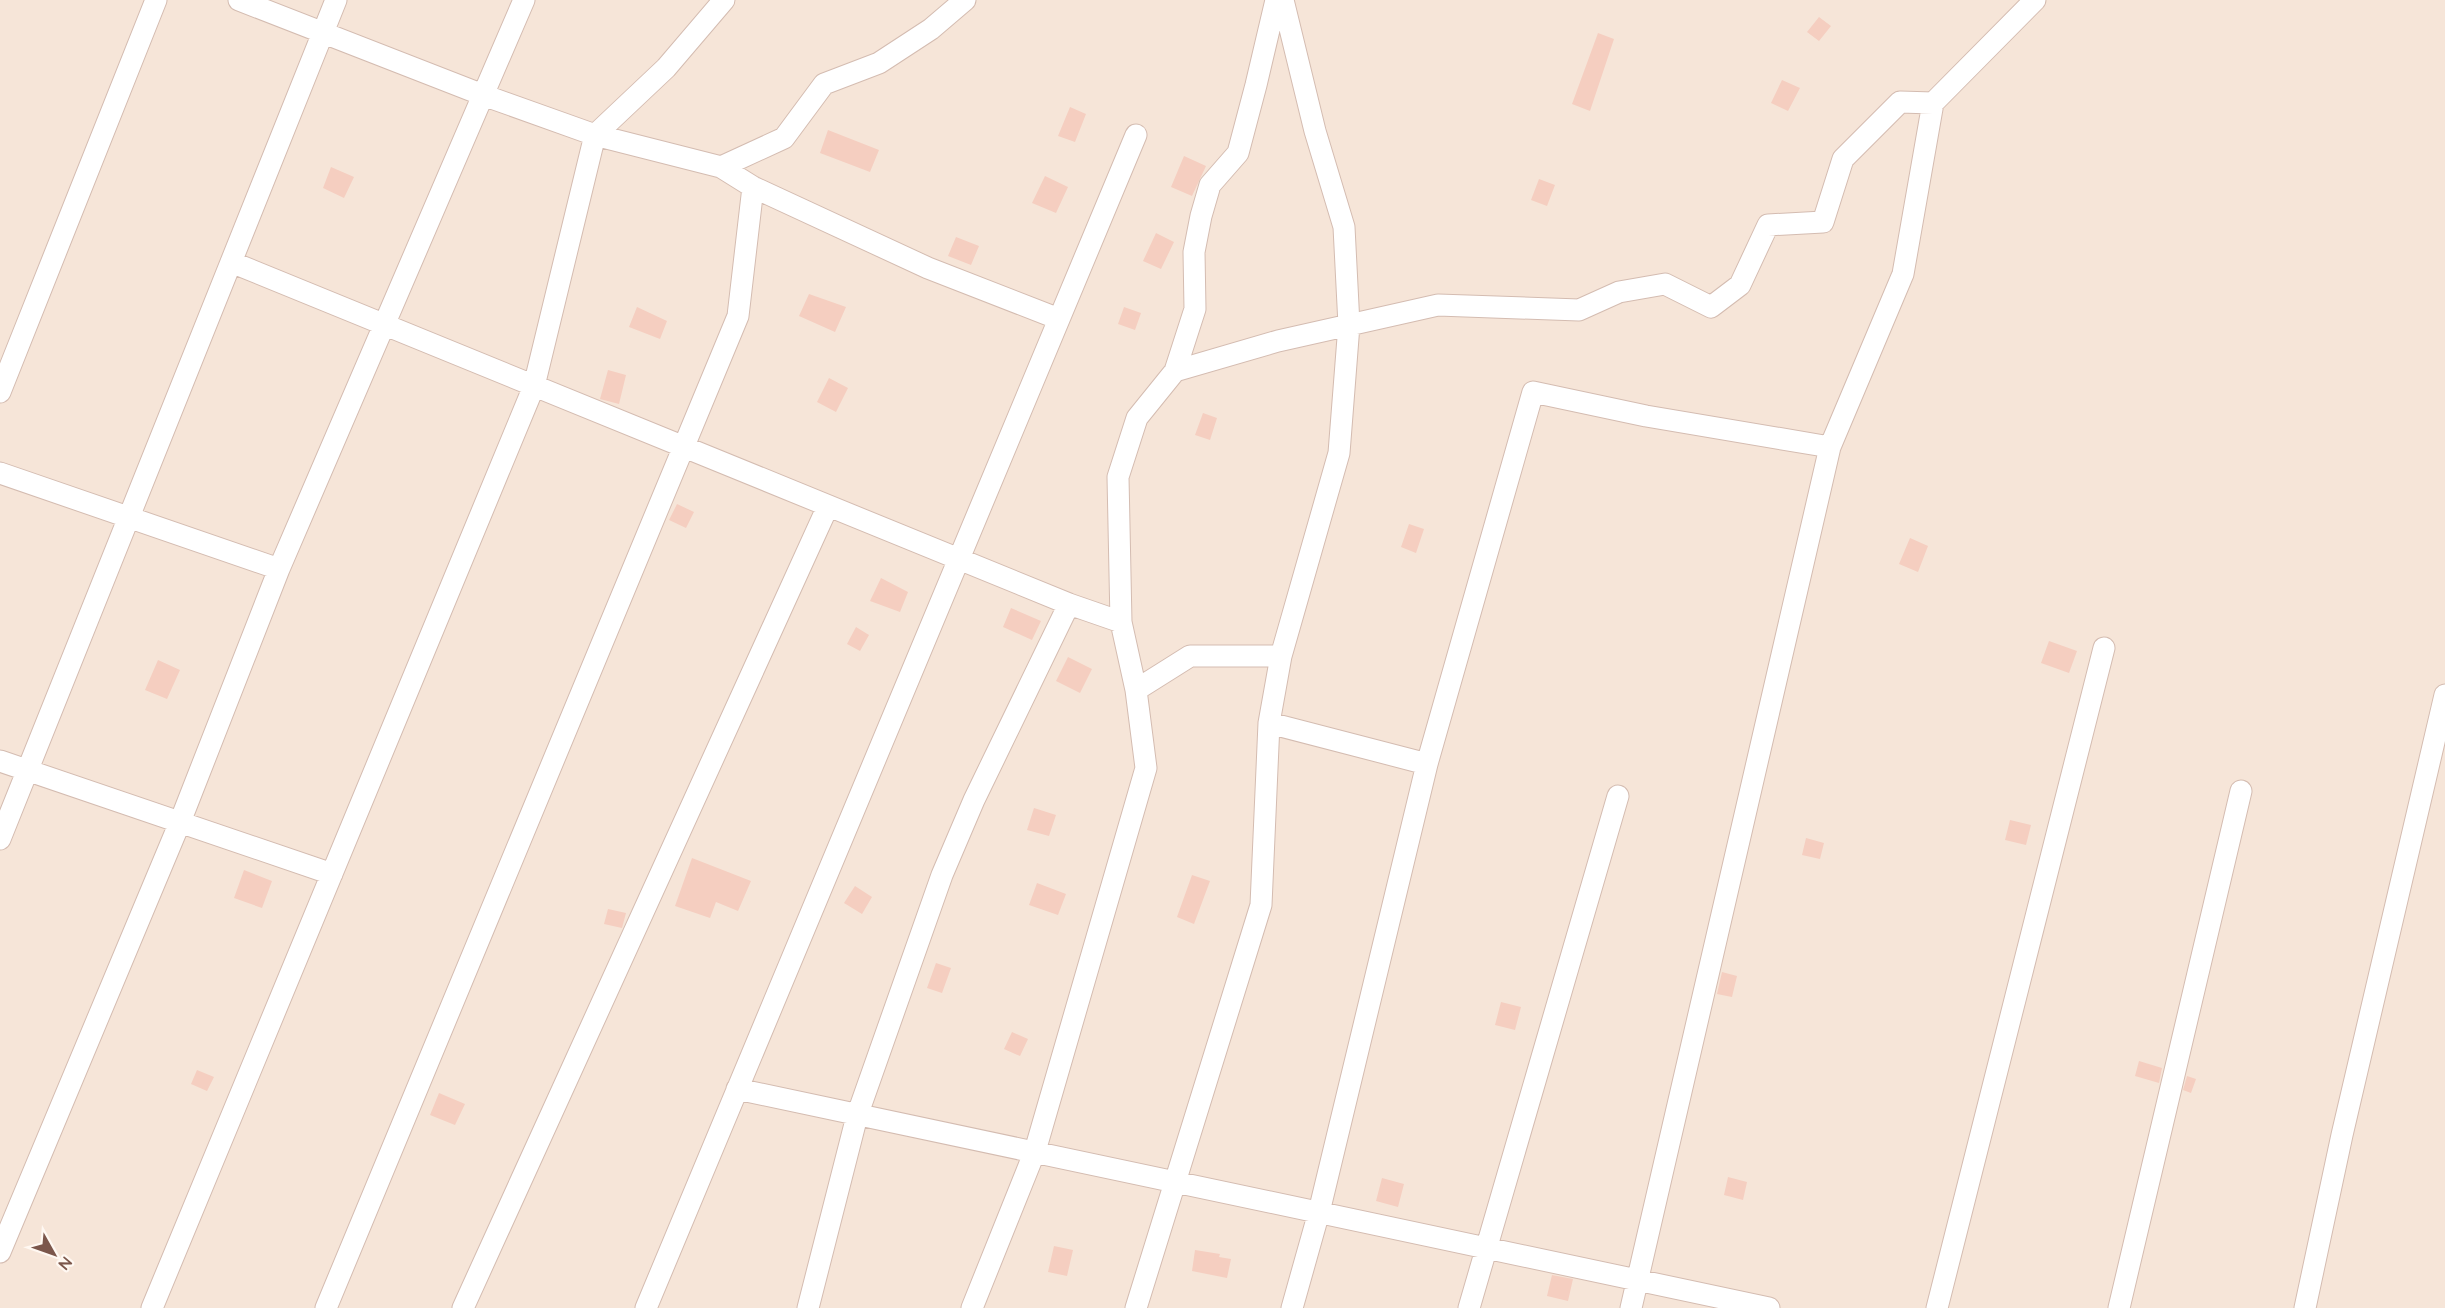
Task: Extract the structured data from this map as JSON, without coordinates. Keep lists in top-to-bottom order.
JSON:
{
  "north": "bottom right"
}
